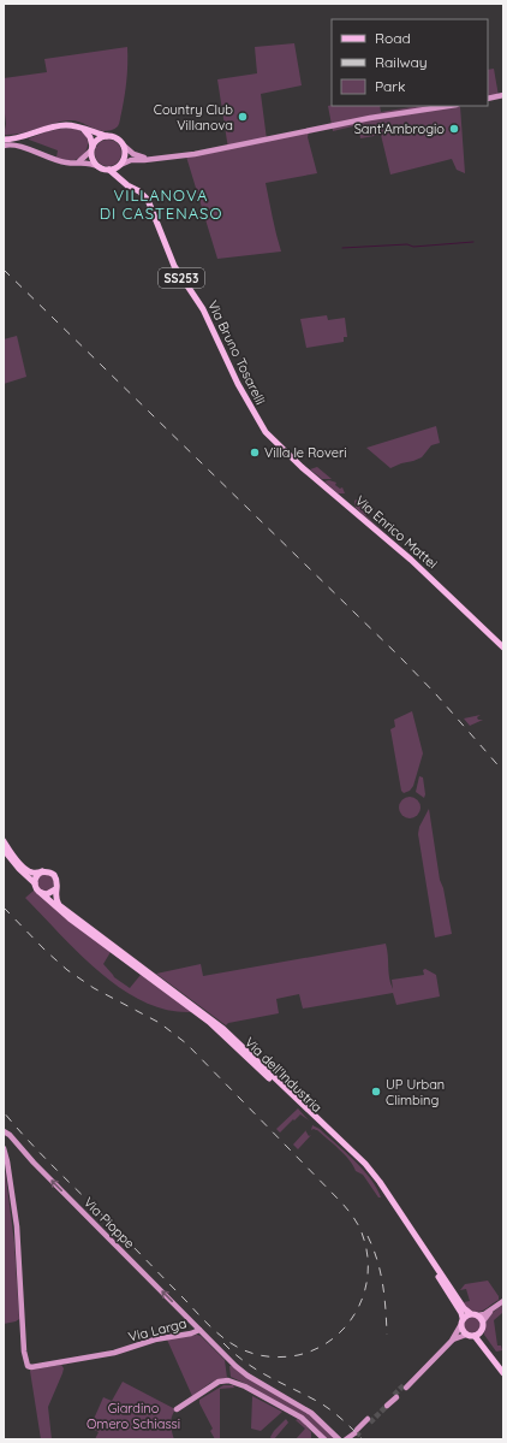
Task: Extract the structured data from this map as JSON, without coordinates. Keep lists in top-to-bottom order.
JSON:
{
  "streets": {
    "main road": [
      "SS253",
      "Via Bruno Tosarelli",
      "Via Enrico Mattei",
      "Via dell'Industria"
    ],
    "street": ["Via Pioppe", "Via Larga"]
  },
  "crossings": [
    ["SS253", "Via Bruno Tosarelli"],
    ["Via Bruno Tosarelli", "Via Enrico Mattei"],
    ["Via Pioppe", "Via Larga"]
  ],
  "one_way": ["Via Pioppe"],
  "districts": ["VILLANOVA DI CASTENASO"],
  "parks": ["Giardino Omero Schiassi"],
  "places": [
    "Country Club Villanova",
    "Sant'Ambrogio",
    "Villa le Roveri",
    "UP Urban Climbing"
  ],
  "legend": ["Road", "Railway", "Park"]
}
